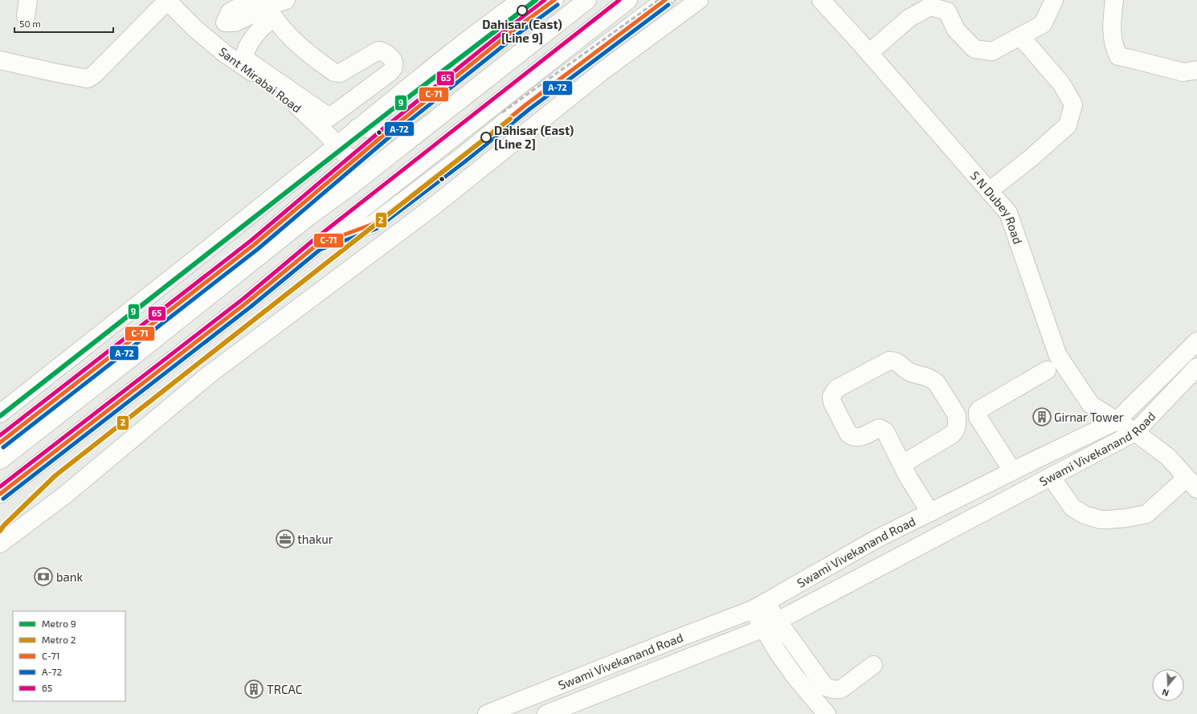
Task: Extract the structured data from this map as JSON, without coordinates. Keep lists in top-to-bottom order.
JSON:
{
  "streets": {
    "main road": ["Sant Mirabai Road", "S N Dubey Road", "Swami Vivekanand Road"]
  },
  "crossings": [
    ["S N Dubey Road", "Swami Vivekanand Road"]
  ],
  "places": {
    "other": ["Dahisar (East) [Line 9]", "Dahisar (East) [Line 2]"],
    "building": ["Girnar Tower", "TRCAC"],
    "office": ["thakur"],
    "bank": ["bank"]
  },
  "lines": [
    "metro line 9",
    "transit line C-71",
    "transit line 65",
    "transit line A-72",
    "metro line 2"
  ],
  "legend": [
    "Metro 9",
    "Metro 2",
    "C-71",
    "A-72",
    "65"
  ],
  "scale_bar": "50 m",
  "north": "bottom"
}
